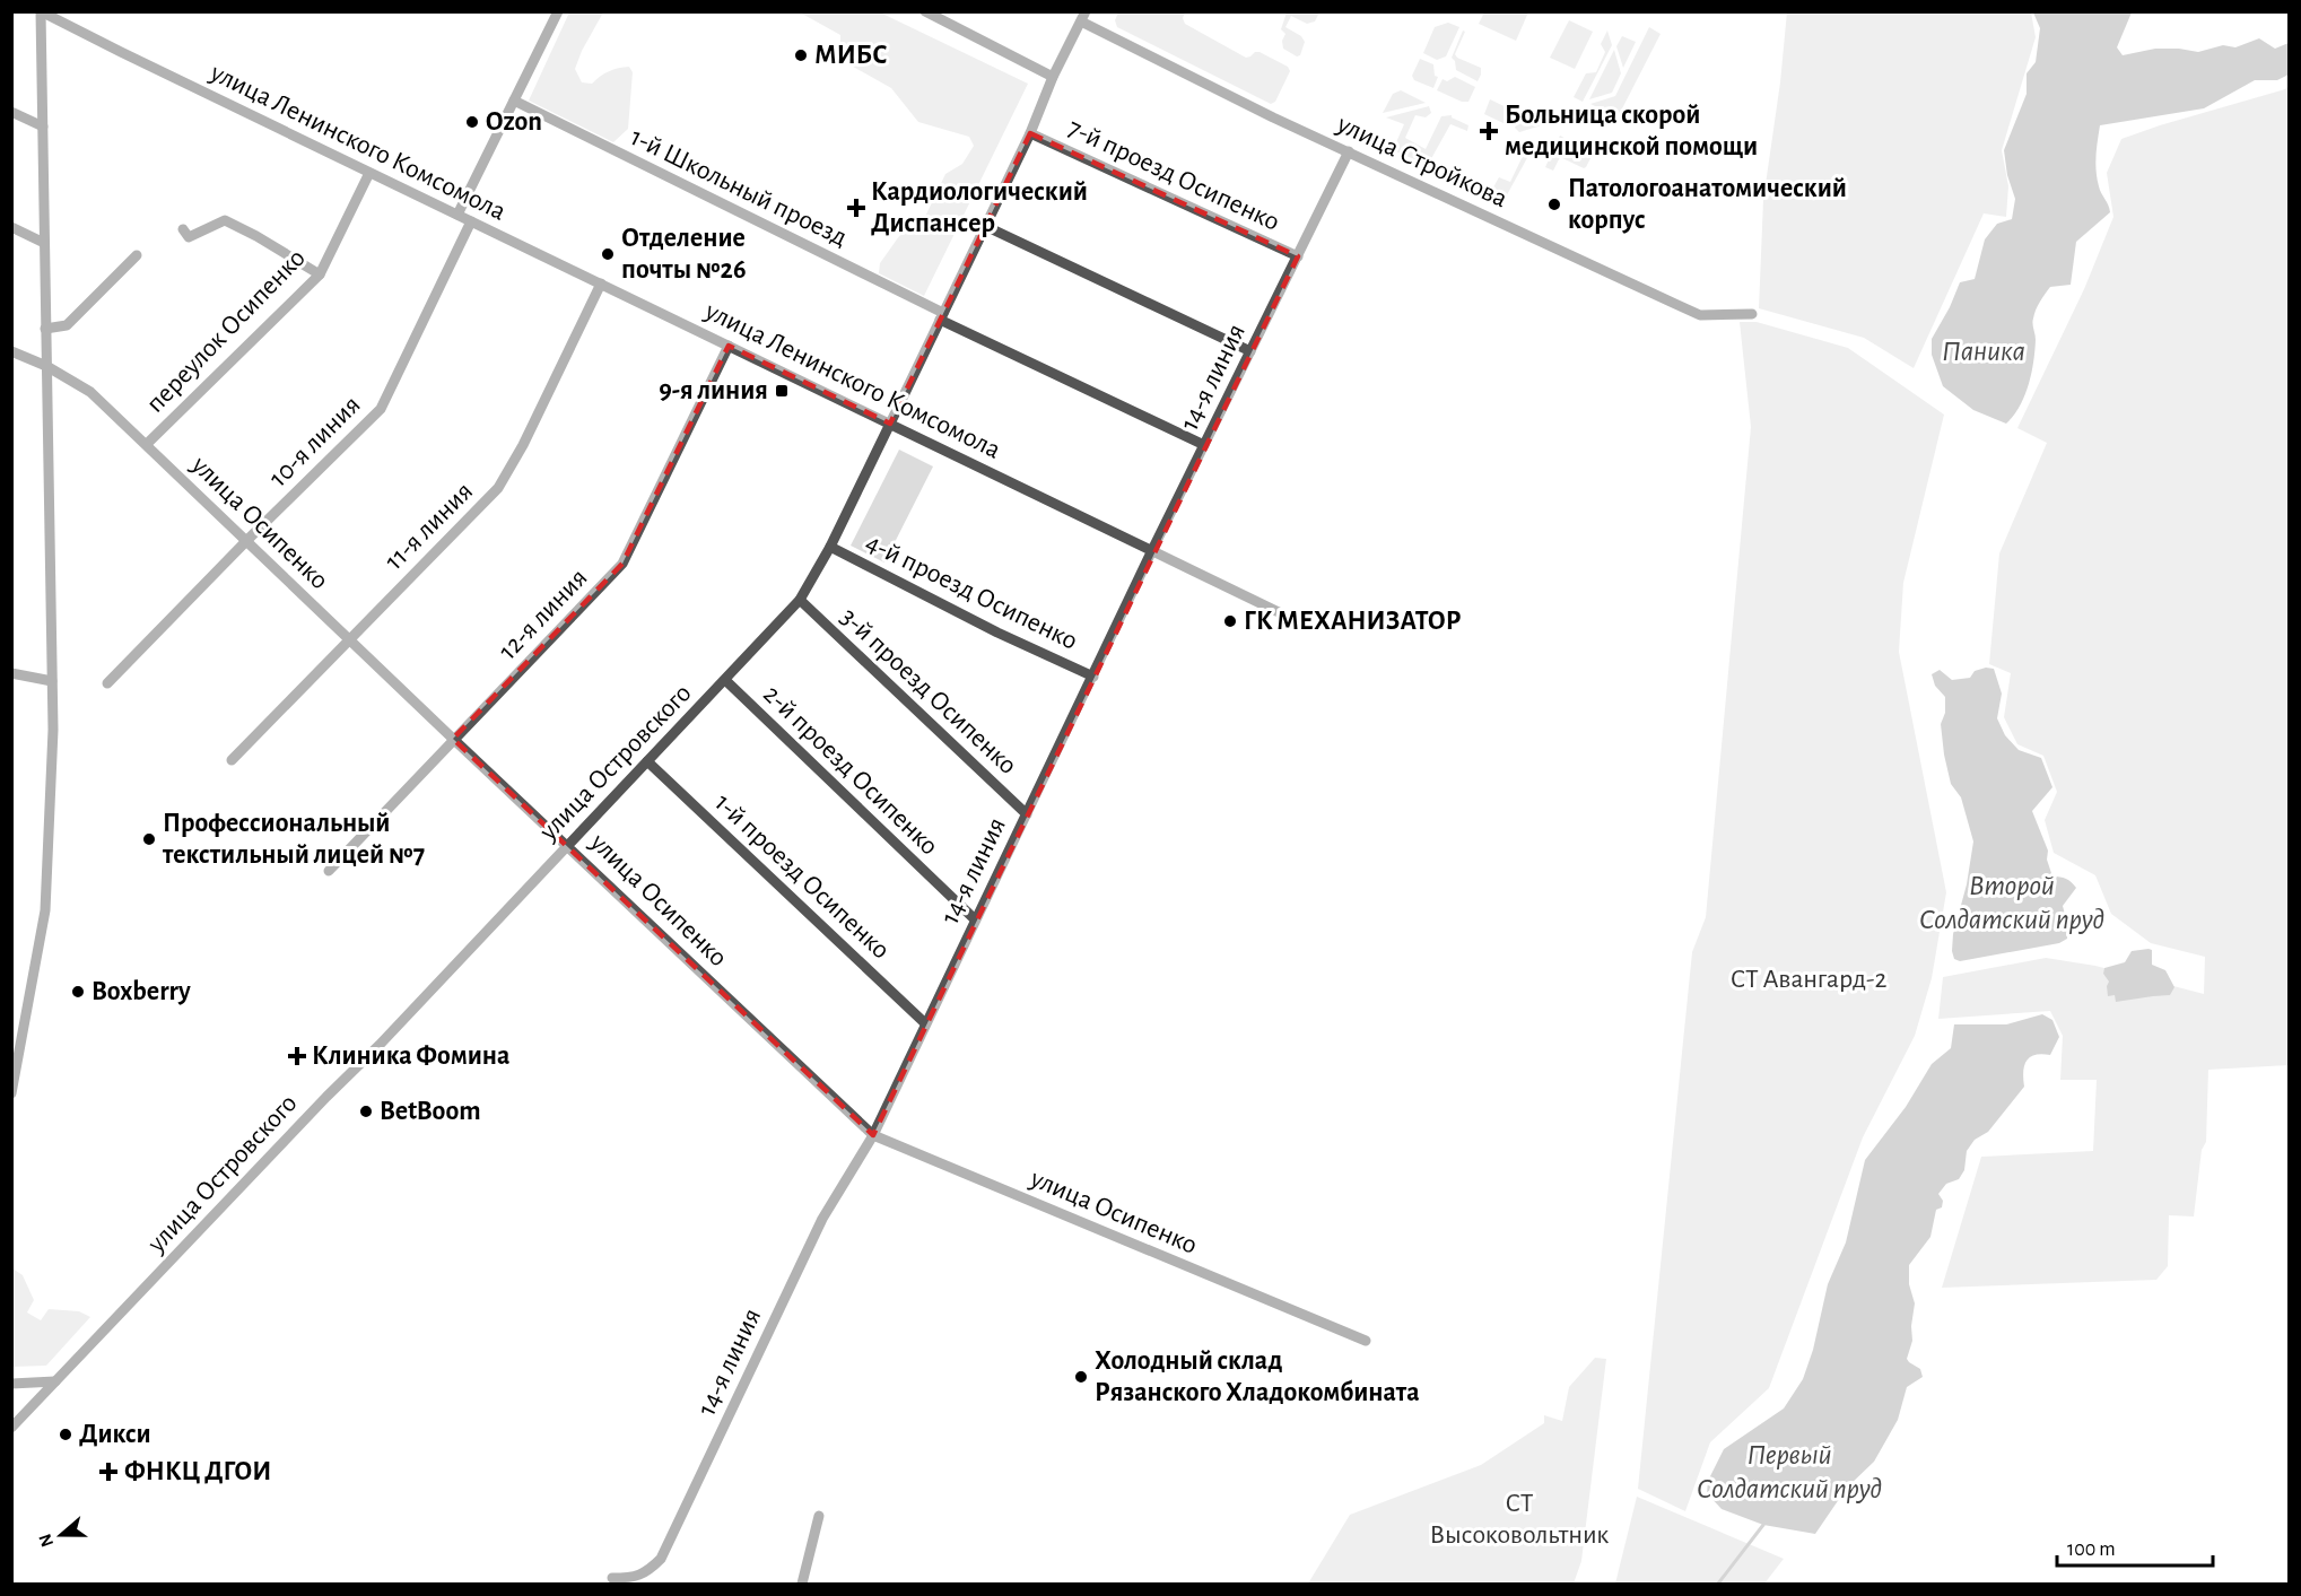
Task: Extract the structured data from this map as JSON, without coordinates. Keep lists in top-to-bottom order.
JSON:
{
  "streets": {
    "street": [
      "улица Ленинского Комсомола",
      "улица Стройкова",
      "7-й проезд Осипенко",
      "1-й Школьный проезд",
      "переулок Осипенко",
      "14-я линия",
      "10-я линия",
      "улица Осипенко",
      "11-я линия",
      "4-й проезд Осипенко",
      "12-я линия",
      "3-й проезд Осипенко",
      "улица Островского",
      "2-й проезд Осипенко",
      "1-й проезд Осипенко"
    ]
  },
  "crossings": [
    ["улица Ленинского Комсомола", "переулок Осипенко"],
    ["улица Ленинского Комсомола", "14-я линия"],
    ["улица Ленинского Комсомола", "10-я линия"],
    ["улица Ленинского Комсомола", "11-я линия"],
    ["улица Ленинского Комсомола", "12-я линия"],
    ["улица Ленинского Комсомола", "улица Островского"],
    ["улица Стройкова", "14-я линия"],
    ["улица Стройкова", "улица Островского"],
    ["7-й проезд Осипенко", "14-я линия"],
    ["7-й проезд Осипенко", "улица Островского"],
    ["1-й Школьный проезд", "14-я линия"],
    ["1-й Школьный проезд", "улица Островского"],
    ["переулок Осипенко", "улица Осипенко"],
    ["14-я линия", "улица Осипенко"],
    ["14-я линия", "4-й проезд Осипенко"],
    ["14-я линия", "3-й проезд Осипенко"],
    ["14-я линия", "2-й проезд Осипенко"],
    ["14-я линия", "1-й проезд Осипенко"],
    ["10-я линия", "улица Осипенко"],
    ["улица Осипенко", "11-я линия"],
    ["улица Осипенко", "12-я линия"],
    ["улица Осипенко", "улица Островского"],
    ["4-й проезд Осипенко", "улица Островского"],
    ["3-й проезд Осипенко", "улица Островского"],
    ["улица Островского", "2-й проезд Осипенко"],
    ["улица Островского", "1-й проезд Осипенко"]
  ],
  "water": ["Паника", "Второй Солдатский пруд", "Первый Солдатский пруд"],
  "parks": ["СТ Авангард-2", "СТ Высоковольтник"],
  "places": {
    "other": [
      "МИБС",
      "Ozon",
      "Патологоанатомический корпус",
      "Отделение почты №26",
      "ГК МЕХАНИЗАТОР",
      "Профессиональный текстильный лицей №7",
      "Boxberry",
      "BetBoom",
      "Холодный склад Рязанского Хладокомбината",
      "Дикси"
    ],
    "health": [
      "Больница скорой медицинской помощи",
      "Кардиологический Диспансер",
      "Клиника Фомина",
      "ФНКЦ ДГОИ"
    ],
    "transit": ["9-я линия"]
  },
  "scale_bar": "100 m",
  "north": "left"
}
